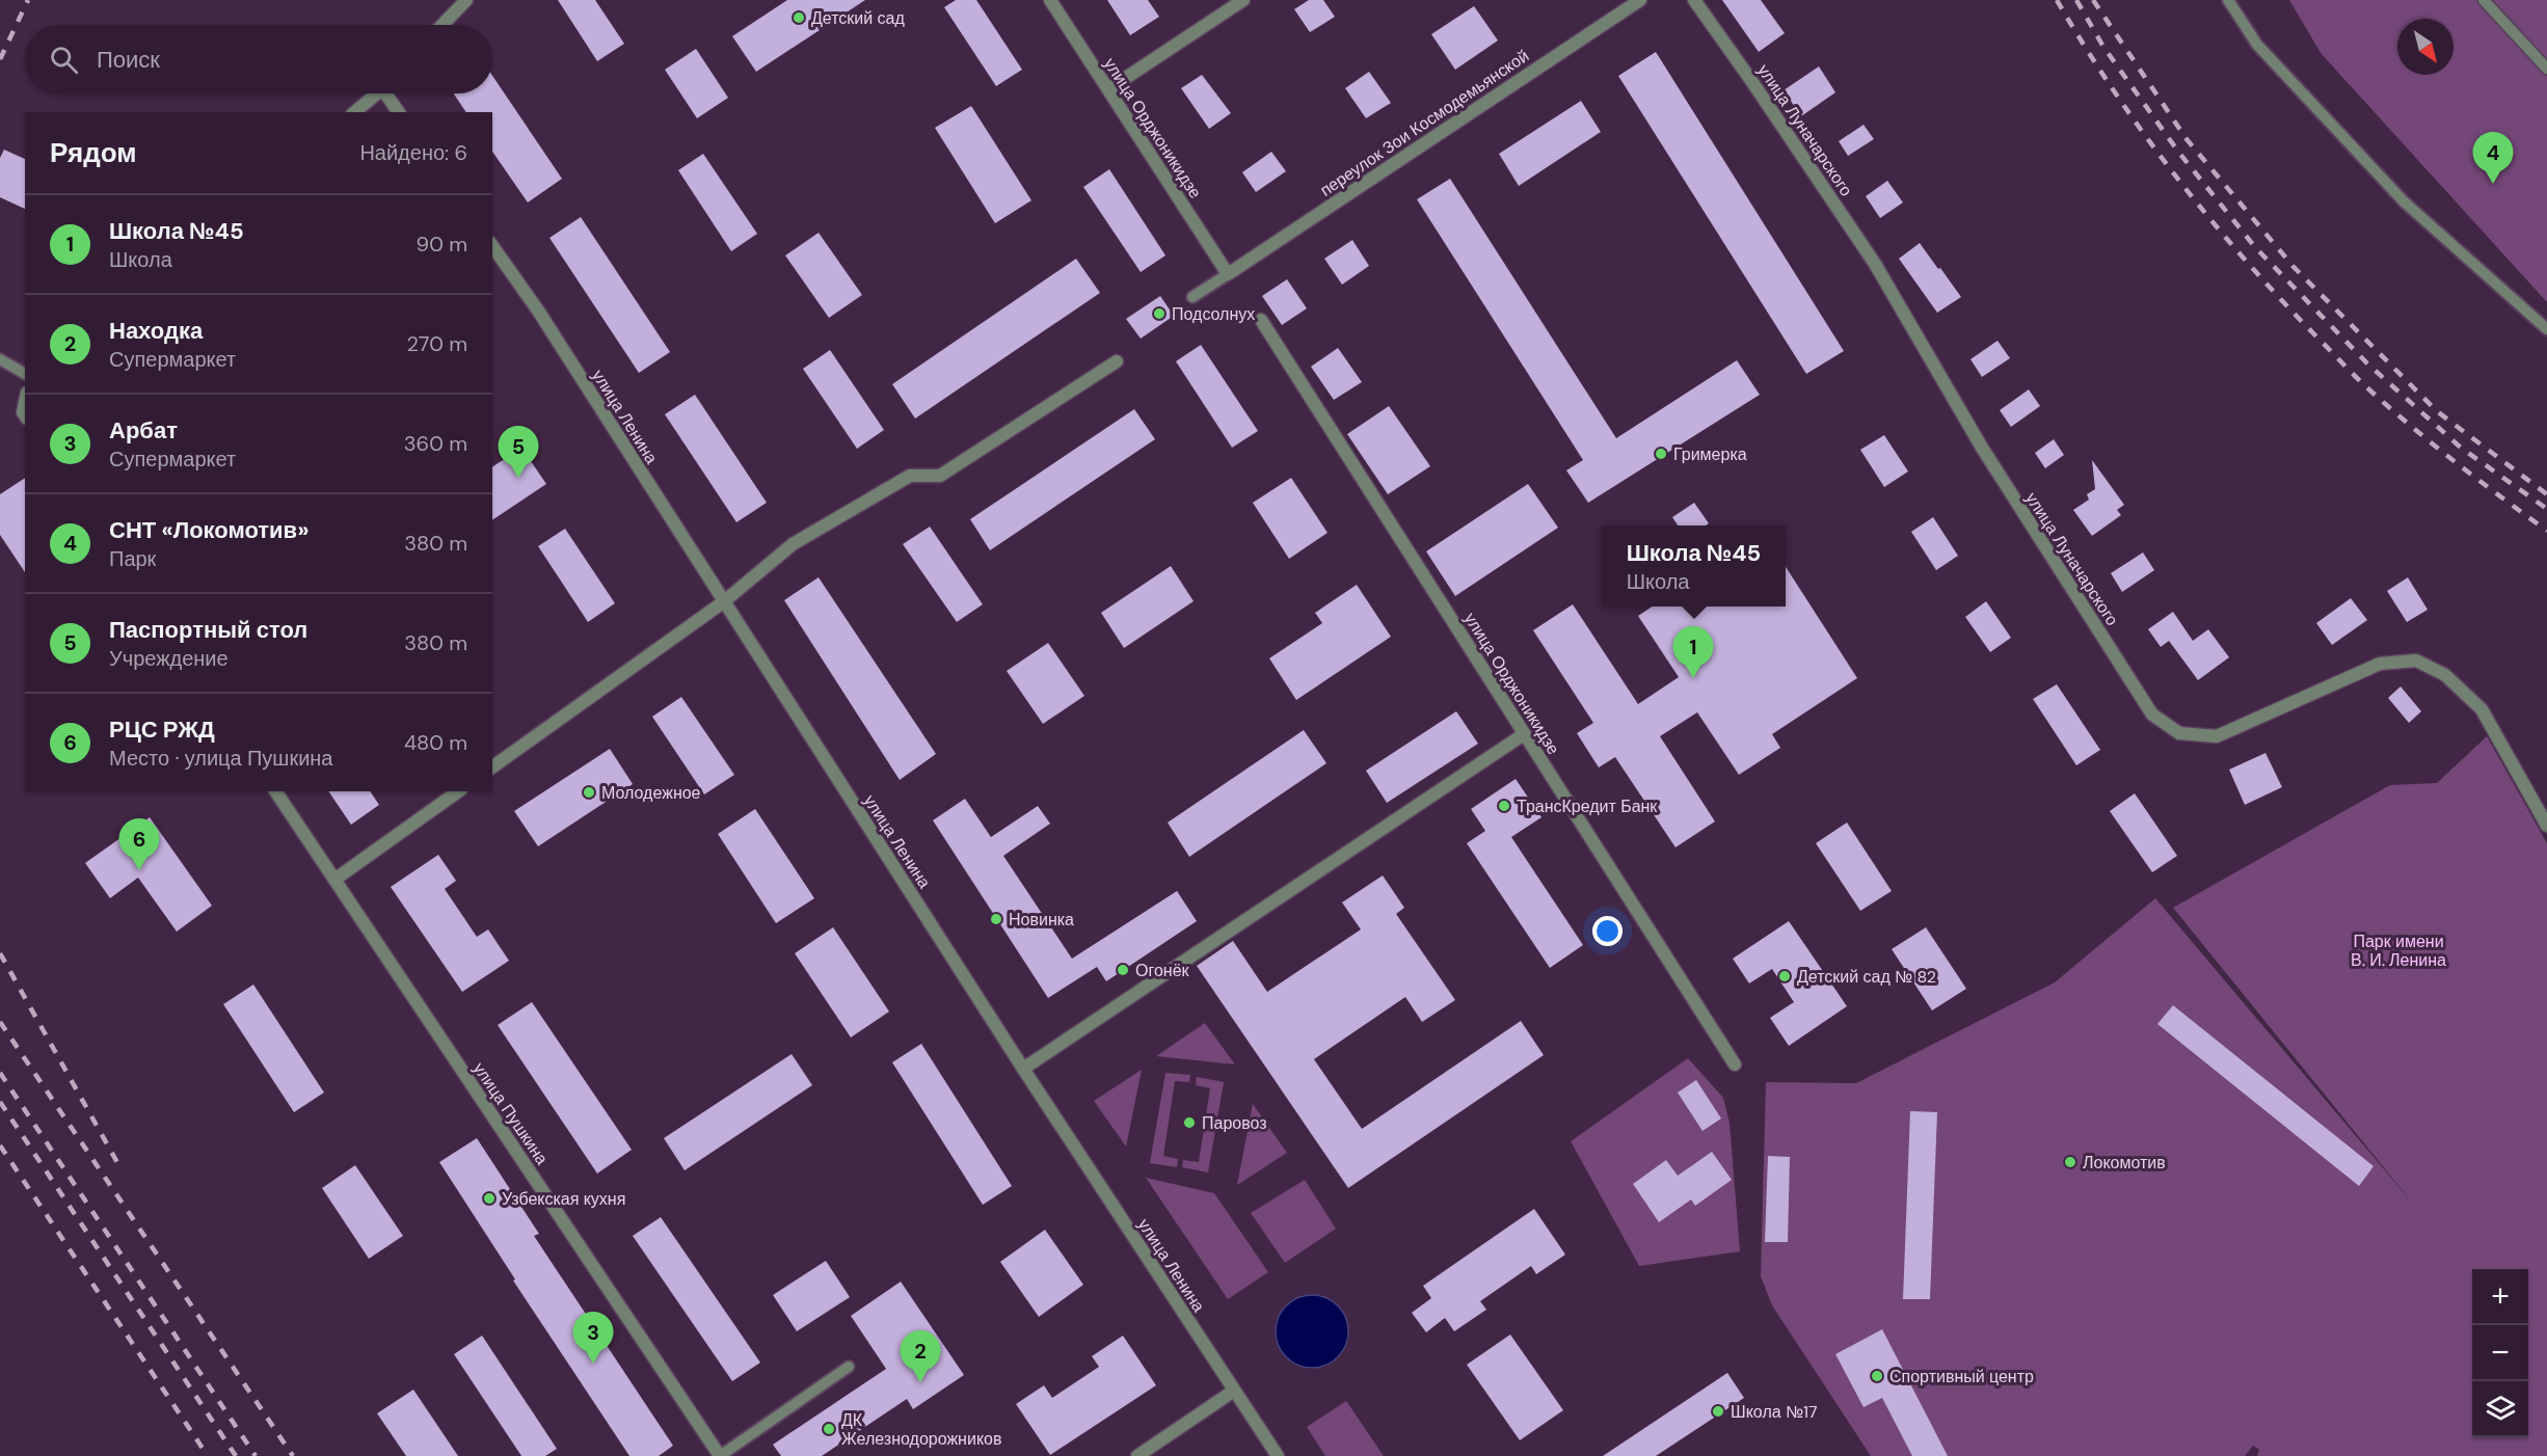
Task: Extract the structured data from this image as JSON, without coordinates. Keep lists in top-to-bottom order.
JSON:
{
  "streets": {
    "street": [
      "переулок Зои Космодемьянской",
      "улица Орджоникидзе",
      "улица Луначарского",
      "улица Ленина",
      "улица Пушкина"
    ]
  },
  "crossings": [
    ["переулок Зои Космодемьянской", "улица Орджоникидзе"]
  ],
  "parks": ["Парк имени В. И. Ленина"],
  "places": [
    "Детский сад",
    "Подсолнух",
    "Гримерка",
    "Молодежное",
    "ТрансКредит Банк",
    "Новинка",
    "Огонёк",
    "Детский сад № 82",
    "Паровоз",
    "Локомотив",
    "Узбекская кухня",
    "Спортивный центр",
    "Школа №17",
    "ДК Железнодорожников"
  ],
  "north": "bottom right",
  "page": {
    "search": "Поиск",
    "heading": ["Рядом", "Найдено: 6"],
    "pins": [
      "4",
      "5",
      "1",
      "6",
      "3",
      "2"
    ],
    "list": [
      {
        "mark": "1",
        "name": "Школа №45",
        "note": "Школа",
        "value": "90 m"
      },
      {
        "mark": "2",
        "name": "Находка",
        "note": "Супермаркет",
        "value": "270 m"
      },
      {
        "mark": "3",
        "name": "Арбат",
        "note": "Супермаркет",
        "value": "360 m"
      },
      {
        "mark": "4",
        "name": "СНТ «Локомотив»",
        "note": "Парк",
        "value": "380 m"
      },
      {
        "mark": "5",
        "name": "Паспортный стол",
        "note": "Учреждение",
        "value": "380 m"
      },
      {
        "mark": "6",
        "name": "РЦС РЖД",
        "note": "Место · улица Пушкина",
        "value": "480 m"
      }
    ],
    "popup": ["Школа №45", "Школа"],
    "map_buttons": ["+", "−"]
  }
}
